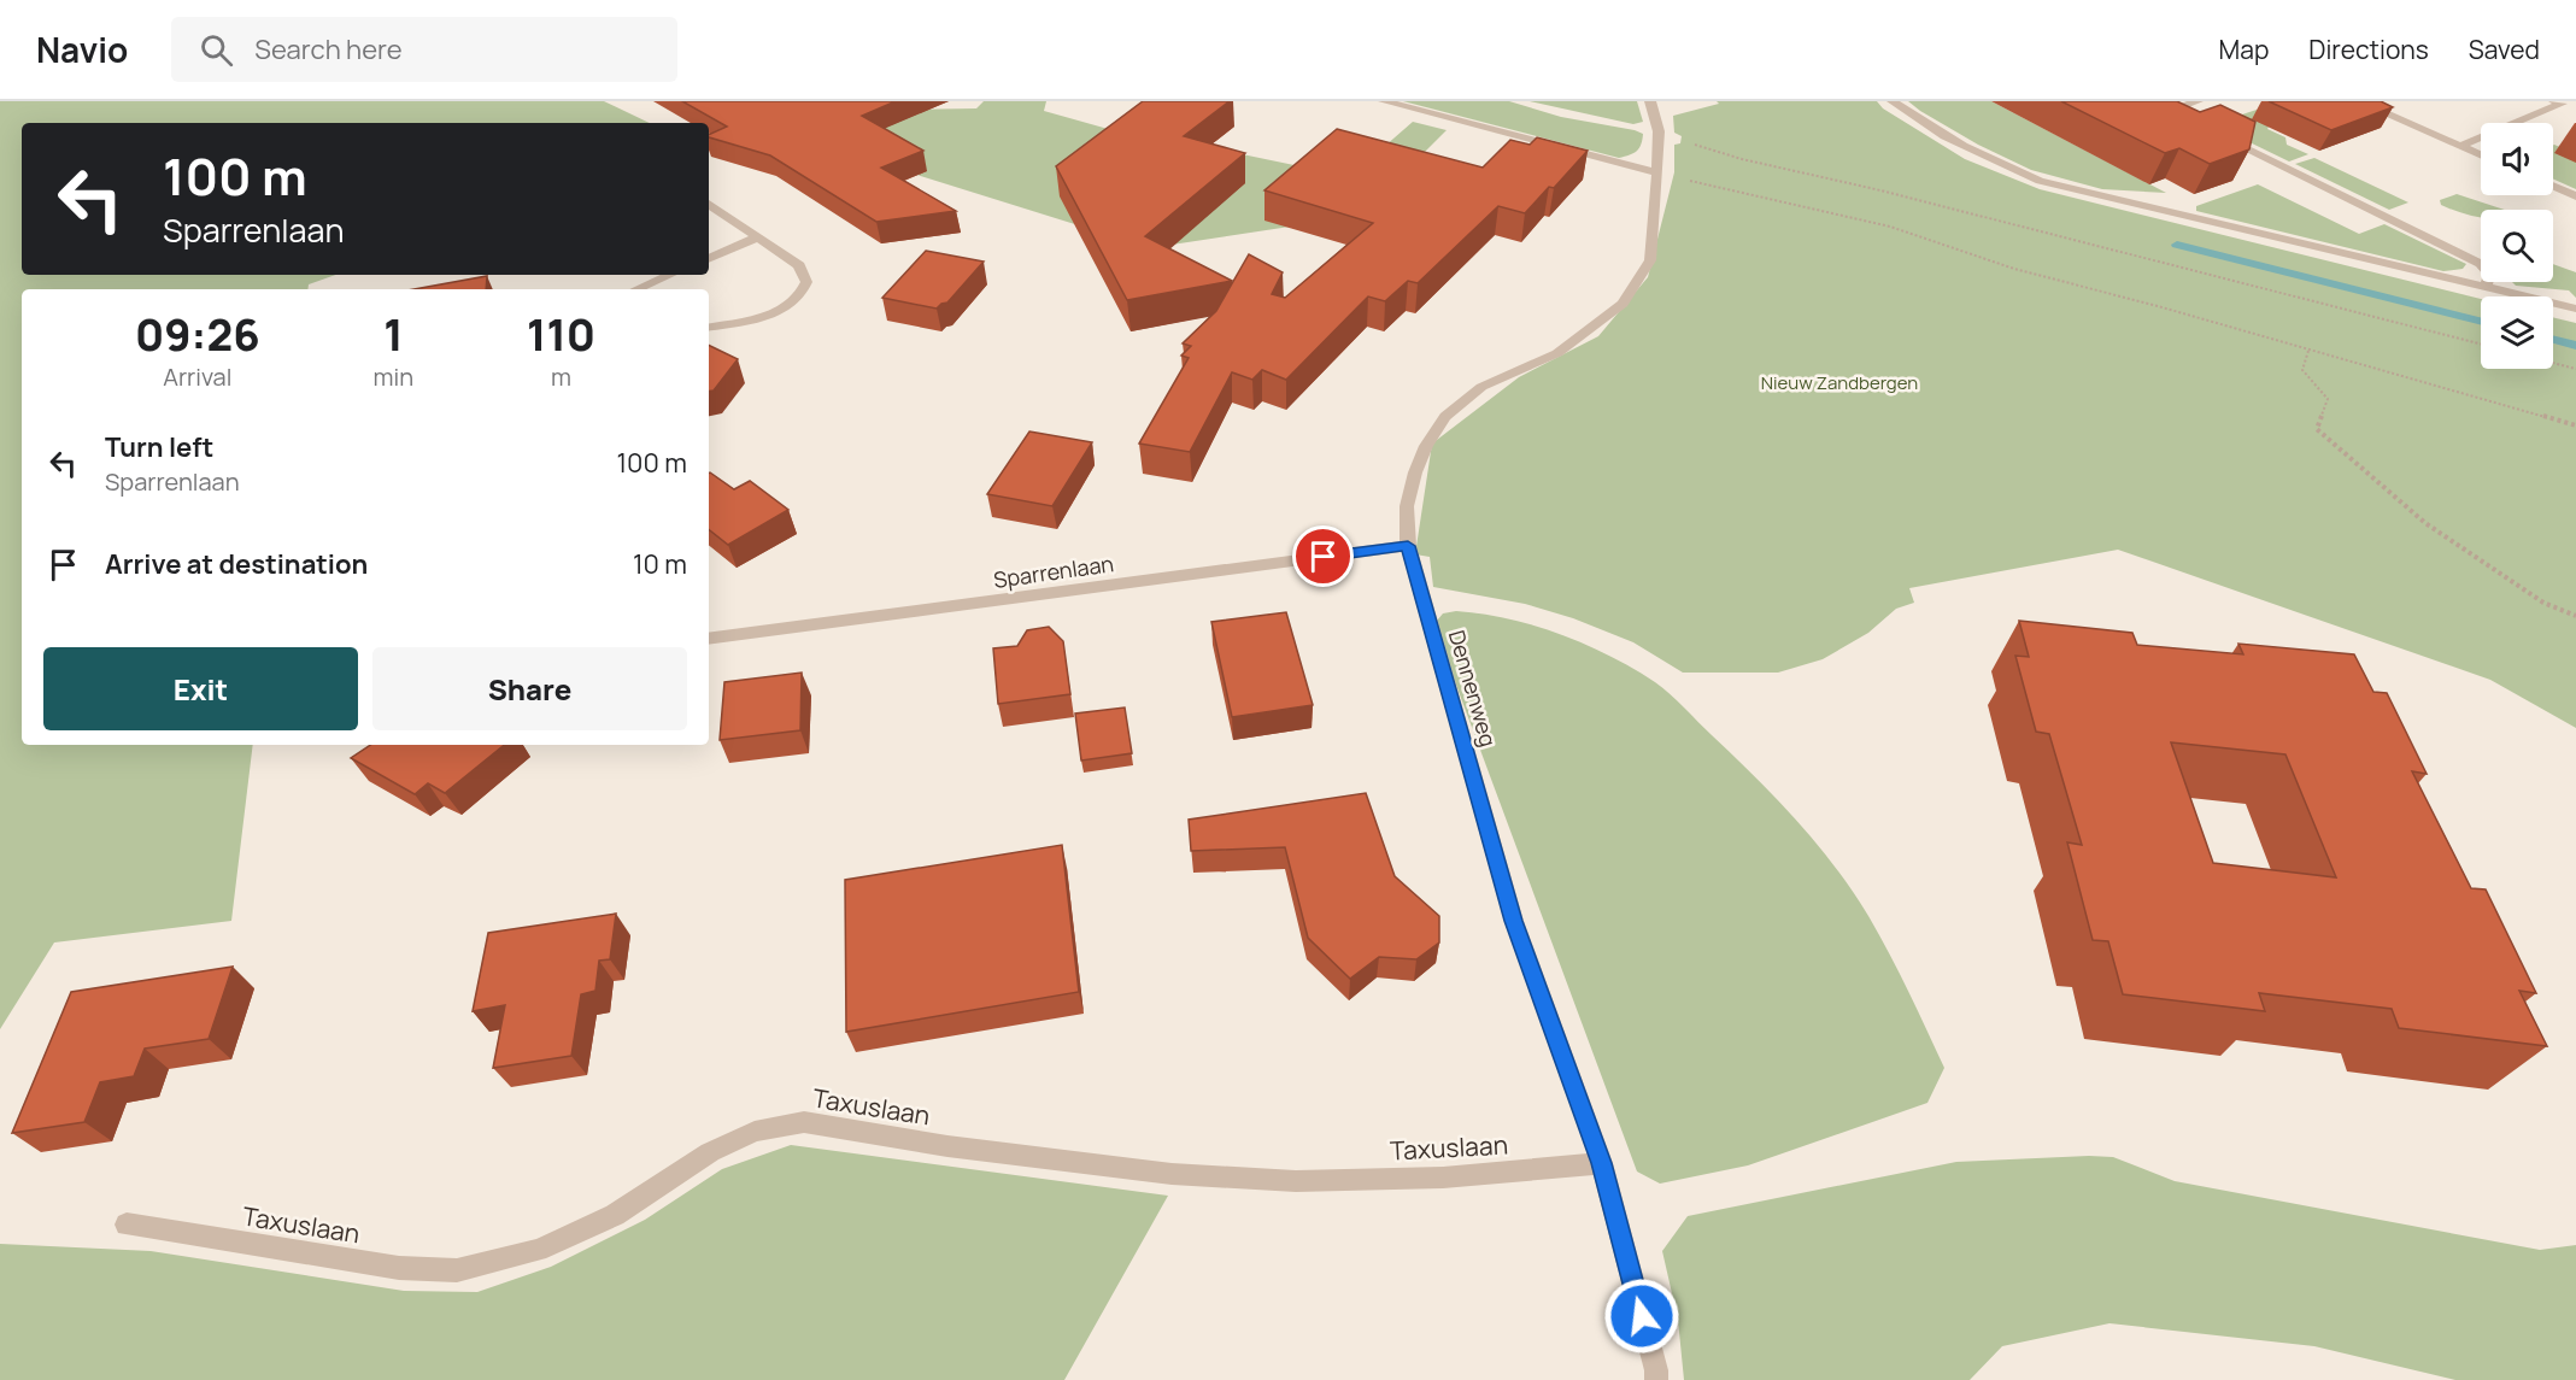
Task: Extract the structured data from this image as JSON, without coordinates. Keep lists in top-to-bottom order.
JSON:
{
  "streets": {
    "street": ["Sparrenlaan", "Dennenweg", "Taxuslaan"]
  },
  "crossings": [
    ["Sparrenlaan", "Dennenweg"],
    ["Dennenweg", "Taxuslaan"]
  ],
  "parks": ["Nieuw Zandbergen"],
  "page": {
    "header": "Navio",
    "search": "Search here",
    "nav": ["Map", "Directions", "Saved"],
    "turn": ["100 m", "Sparrenlaan"],
    "eta": [
      "09:26",
      "Arrival",
      "1",
      "min",
      "110",
      "m"
    ],
    "list": [
      {
        "name": "Turn left",
        "note": "Sparrenlaan",
        "value": "100 m"
      },
      {
        "name": "Arrive at destination",
        "value": "10 m"
      }
    ],
    "buttons": ["Exit", "Share"]
  }
}
